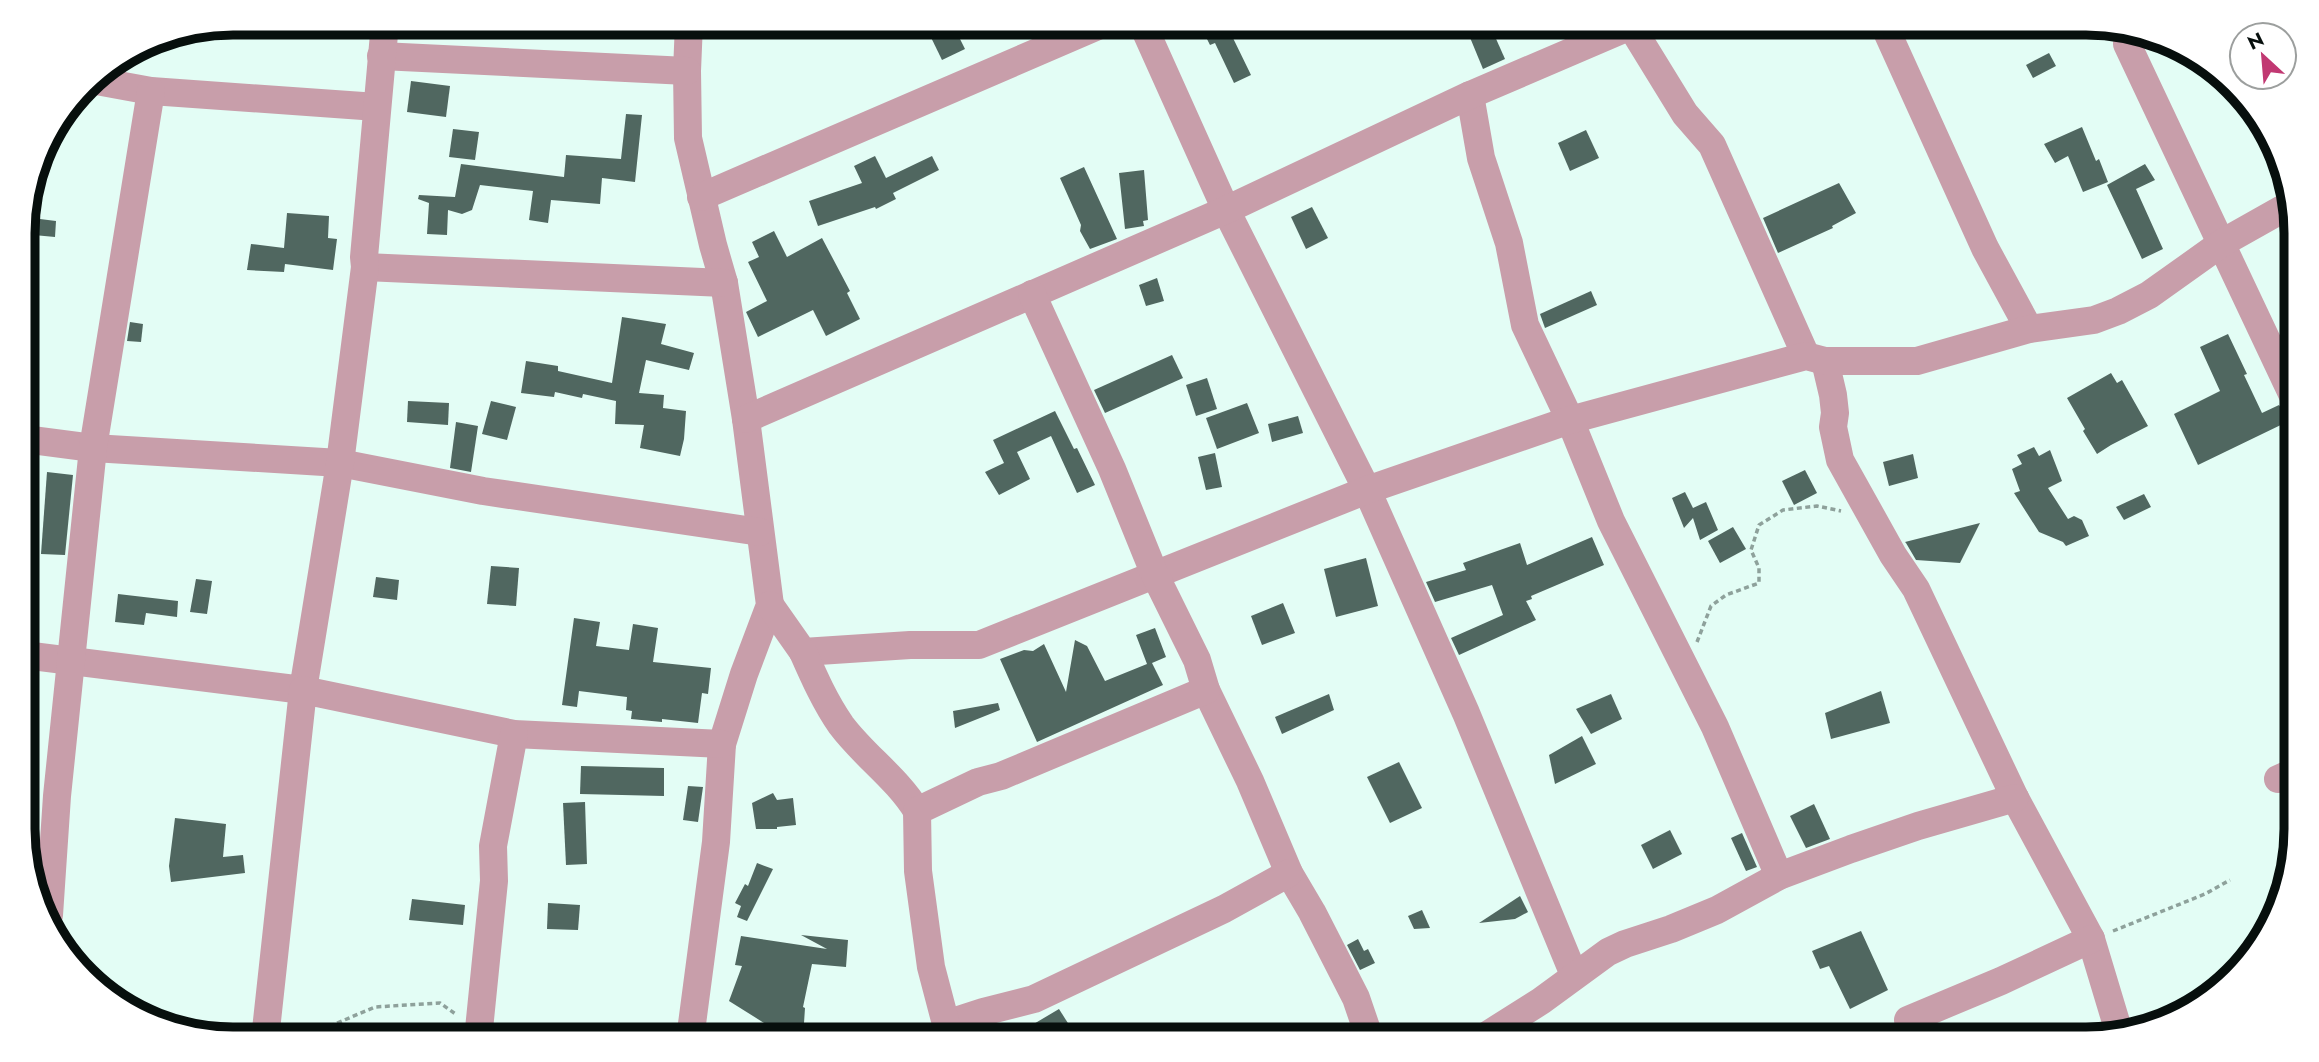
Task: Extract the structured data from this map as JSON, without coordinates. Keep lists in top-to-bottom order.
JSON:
{
  "north": "top left"
}
